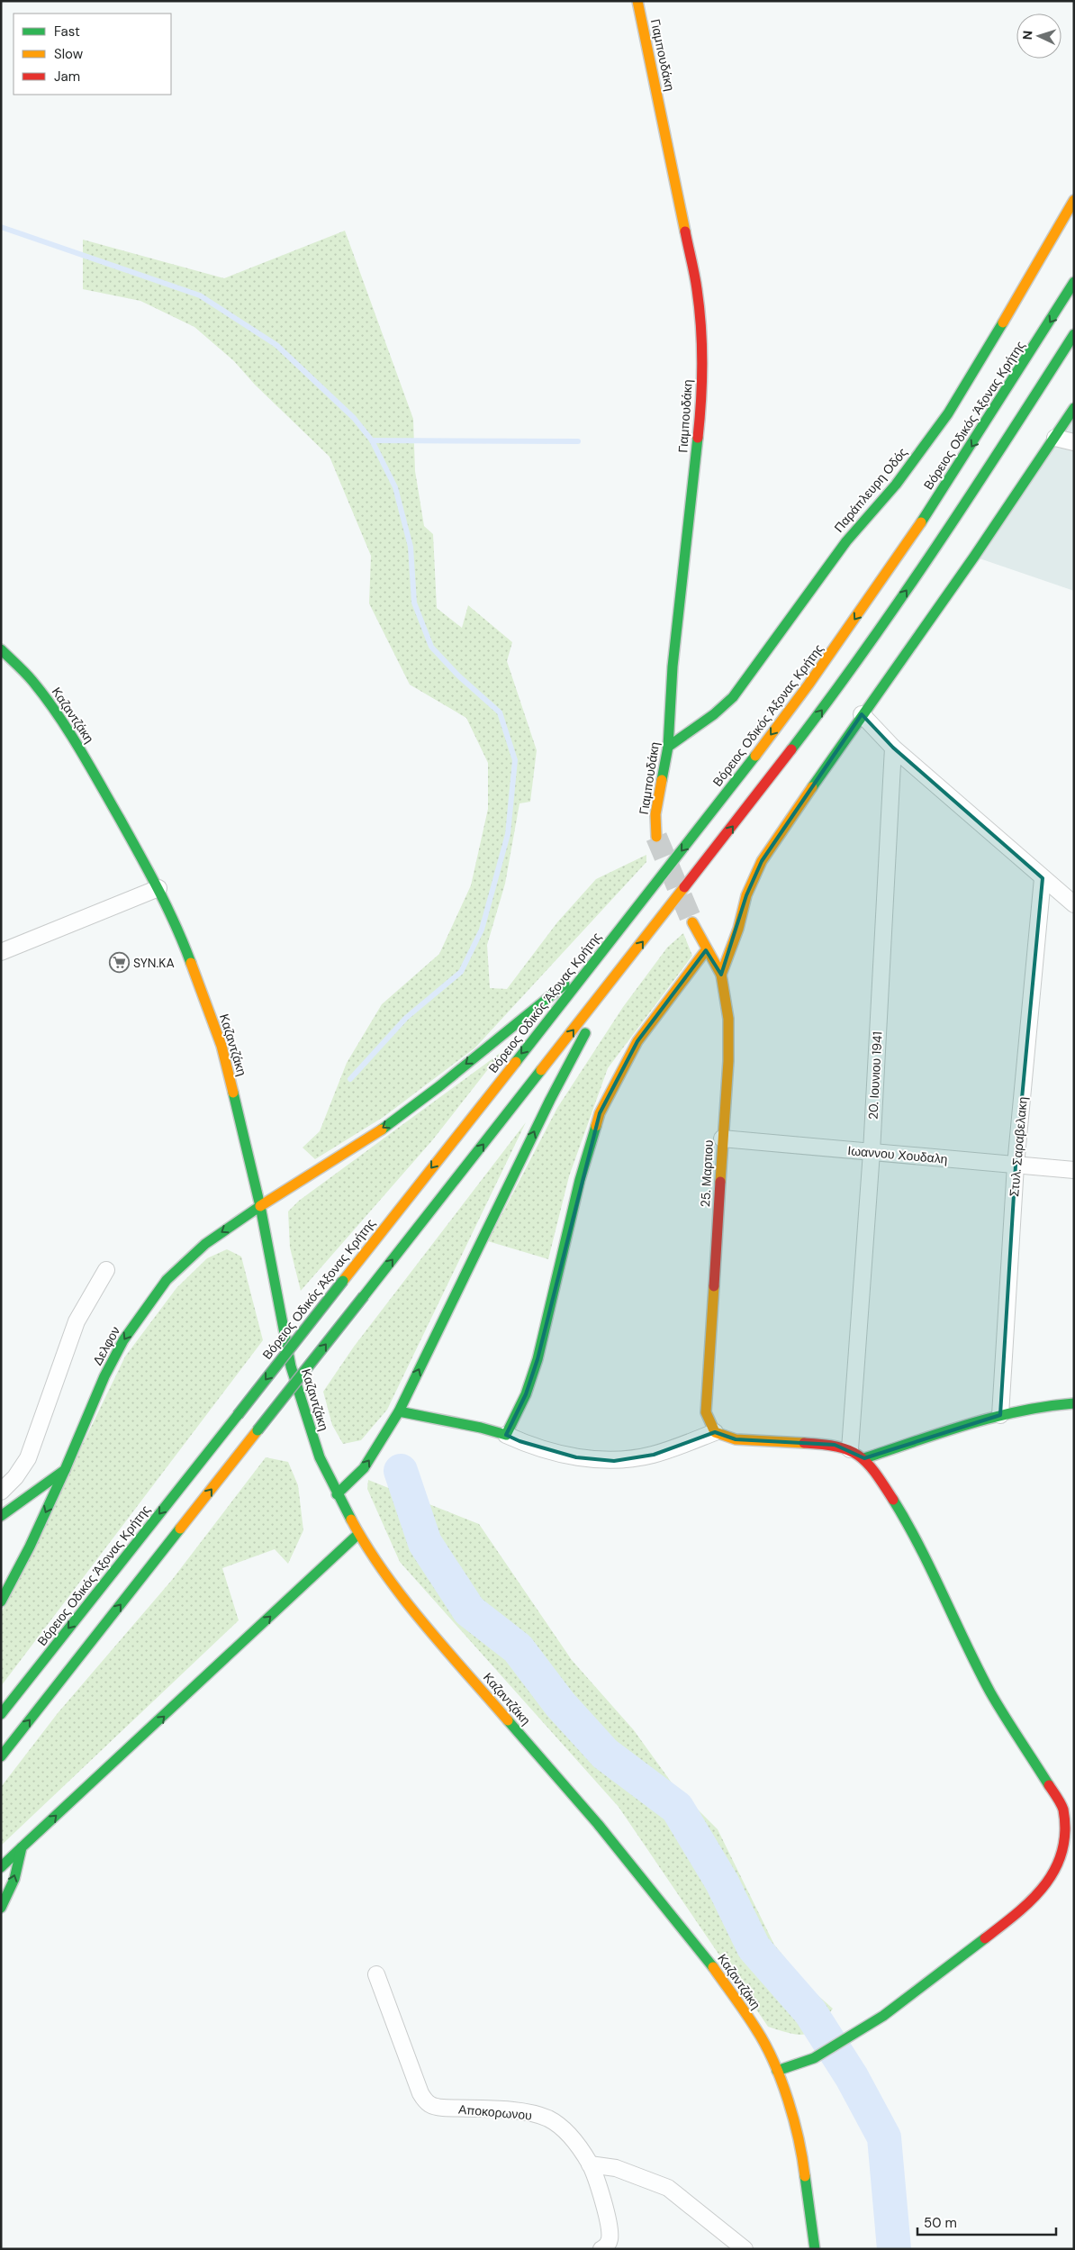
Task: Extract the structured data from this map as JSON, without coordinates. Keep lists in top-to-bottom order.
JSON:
{
  "streets": {
    "main road": [
      "Γιαμπουδάκη",
      "Βόρειος Οδικός Άξονας Κρήτης",
      "Παράπλευρη Οδός",
      "Καζαντζάκη",
      "25. Μαρτιου",
      "Δελφον"
    ],
    "street": [
      "20. Ιουνιου 1941",
      "Στυλ. Σαραβελακη",
      "Ιωαννου Χουδαλη",
      "Αποκορωνου"
    ]
  },
  "crossings": [
    ["Γιαμπουδάκη", "Παράπλευρη Οδός"],
    ["Βόρειος Οδικός Άξονας Κρήτης", "Δελφον"],
    ["Καζαντζάκη", "Δελφον"],
    ["20. Ιουνιου 1941", "Ιωαννου Χουδαλη"],
    ["Στυλ. Σαραβελακη", "Ιωαννου Χουδαλη"],
    ["Ιωαννου Χουδαλη", "25. Μαρτιου"]
  ],
  "places": {
    "supermarket": ["SYN.KA"]
  },
  "legend": ["Fast", "Slow", "Jam"],
  "scale_bar": "50 m",
  "north": "left"
}
